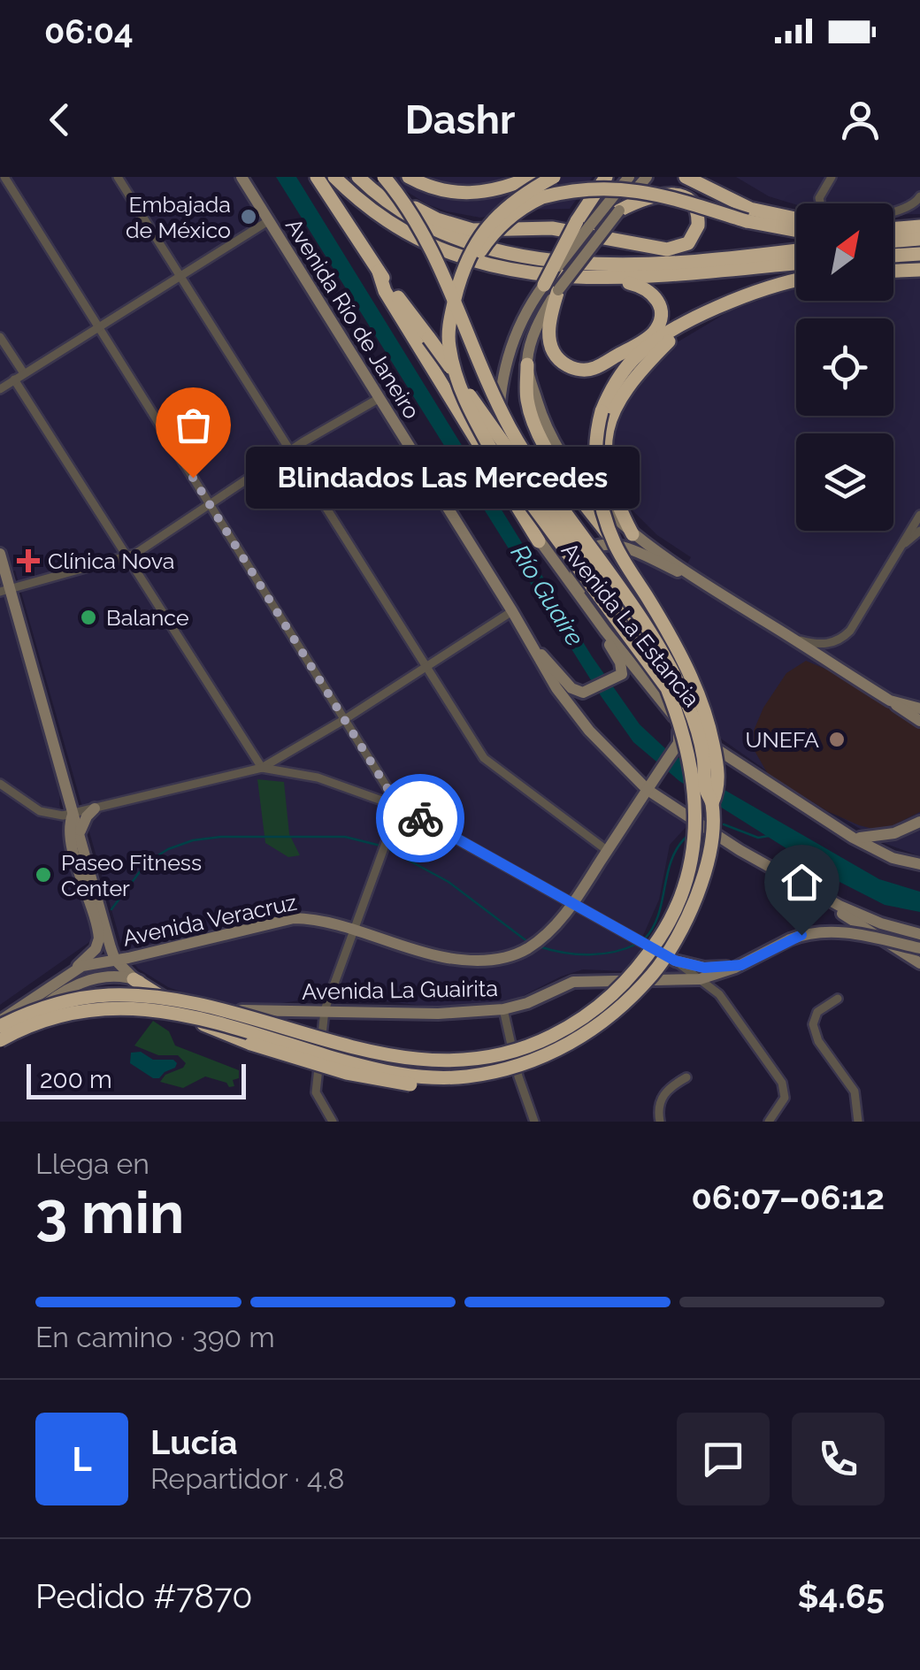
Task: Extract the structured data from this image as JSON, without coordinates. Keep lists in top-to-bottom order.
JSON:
{
  "streets": {
    "street": [
      "Avenida Río de Janeiro",
      "Avenida La Estancia",
      "Avenida Veracruz",
      "Avenida La Guairita"
    ]
  },
  "crossings": [
    ["Avenida Río de Janeiro", "Avenida Veracruz"]
  ],
  "water": ["Río Guaire"],
  "places": {
    "other": [
      "Embajada de México",
      "Blindados Las Mercedes",
      "Balance",
      "UNEFA",
      "Paseo Fitness Center"
    ],
    "health": ["Clínica Nova"]
  },
  "scale_bar": "200 m",
  "north": "top right",
  "page": {
    "status": "06:04",
    "header": "Dashr",
    "bubble": "Blindados Las Mercedes",
    "scale": "200 m",
    "heading": ["3 min", "Llega en", "06:07–06:12"],
    "panel": [
      "Lucía",
      "Repartidor · 4.8",
      "Pedido #7870",
      "$4.65"
    ],
    "bar": "En camino · 390 m",
    "round": "L"
  }
}
